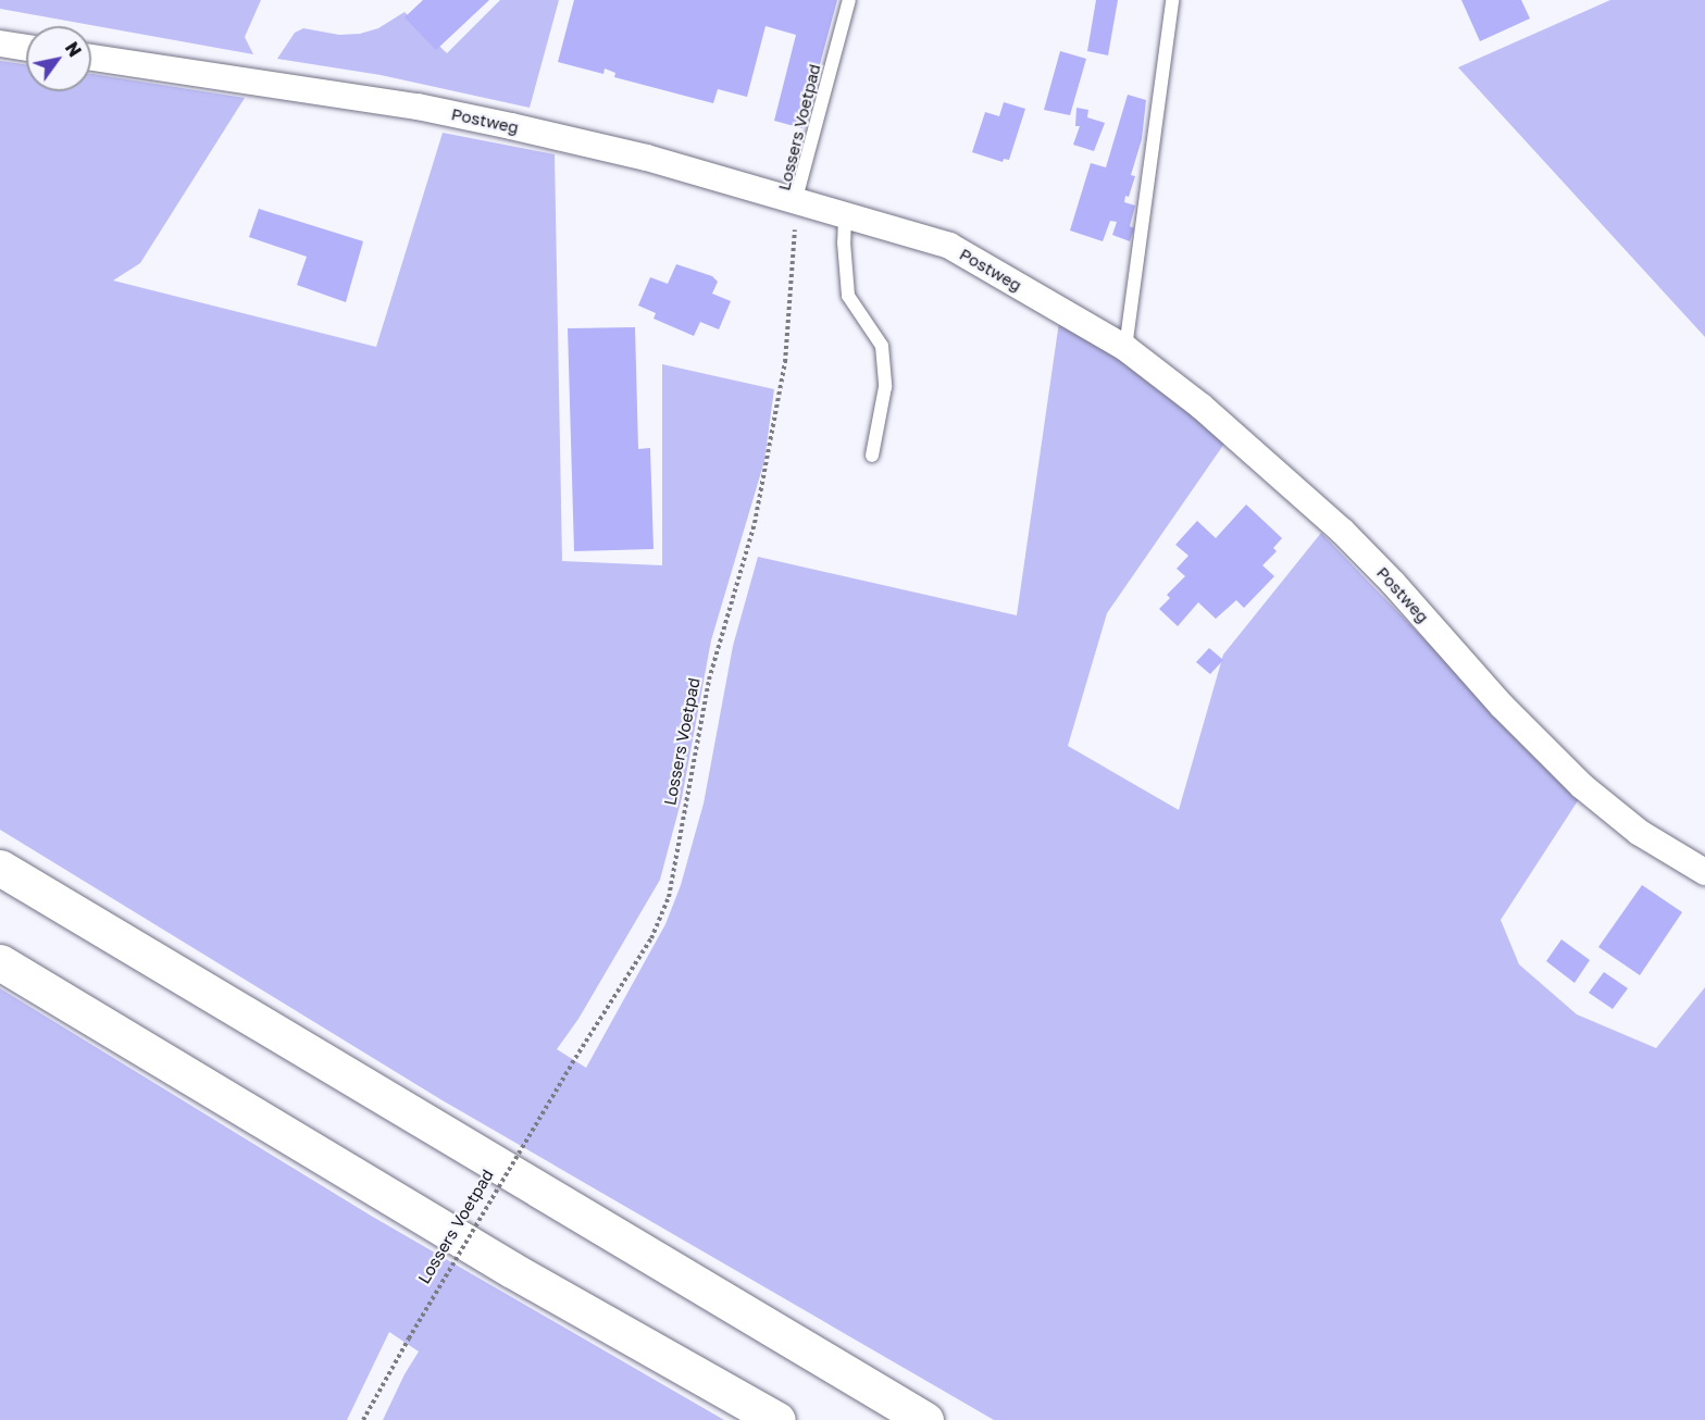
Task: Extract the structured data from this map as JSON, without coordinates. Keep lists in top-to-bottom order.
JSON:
{
  "streets": {
    "street": ["Postweg"],
    "lane": ["Lossers Voetpad"]
  },
  "crossings": [
    ["Postweg", "Lossers Voetpad"]
  ],
  "north": "top right"
}
